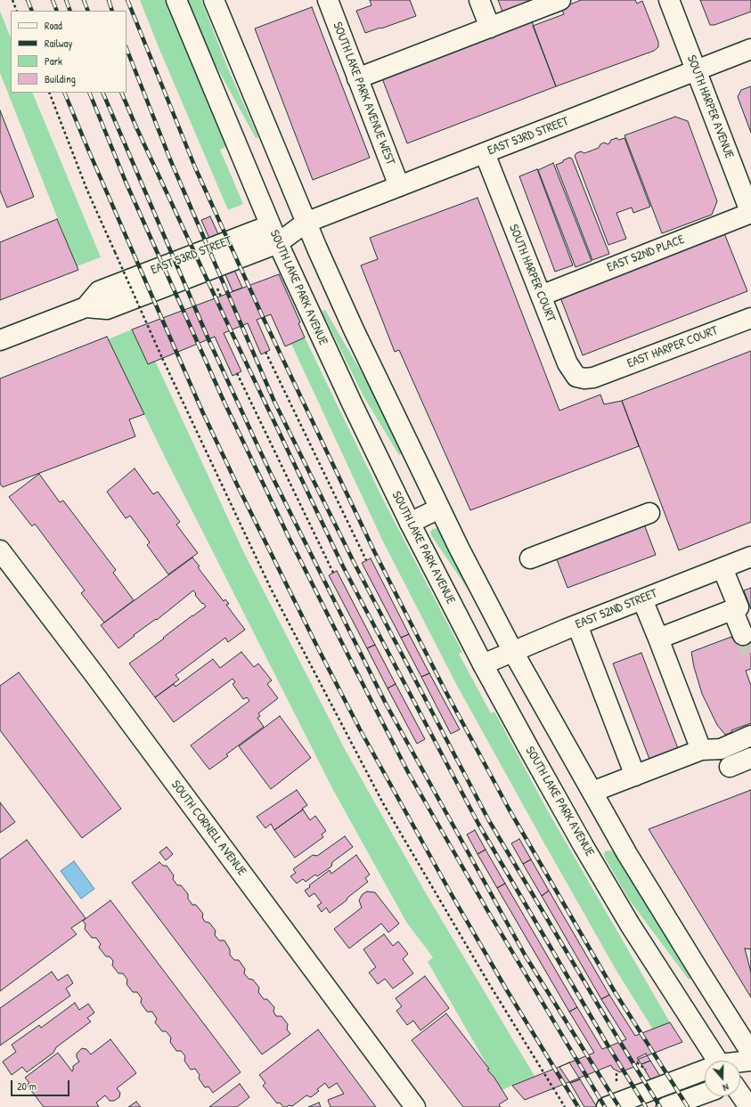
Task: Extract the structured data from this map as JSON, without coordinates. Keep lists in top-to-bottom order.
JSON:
{
  "streets": {
    "main road": [
      "SOUTH LAKE PARK AVENUE WEST",
      "SOUTH HARPER AVENUE",
      "EAST 53RD STREET",
      "EAST 52ND PLACE",
      "SOUTH HARPER COURT",
      "SOUTH LAKE PARK AVENUE",
      "EAST HARPER COURT",
      "EAST 52ND STREET",
      "SOUTH CORNELL AVENUE"
    ]
  },
  "crossings": [
    ["SOUTH LAKE PARK AVENUE WEST", "EAST 53RD STREET"],
    ["SOUTH HARPER AVENUE", "EAST 53RD STREET"],
    ["SOUTH HARPER AVENUE", "EAST 52ND PLACE"],
    ["EAST 53RD STREET", "SOUTH HARPER COURT"],
    ["EAST 53RD STREET", "SOUTH LAKE PARK AVENUE"],
    ["EAST 52ND PLACE", "SOUTH HARPER COURT"],
    ["SOUTH HARPER COURT", "EAST HARPER COURT"],
    ["SOUTH LAKE PARK AVENUE", "EAST 52ND STREET"]
  ],
  "legend": [
    "Road",
    "Railway",
    "Park",
    "Building"
  ],
  "scale_bar": "20 m",
  "north": "bottom"
}
